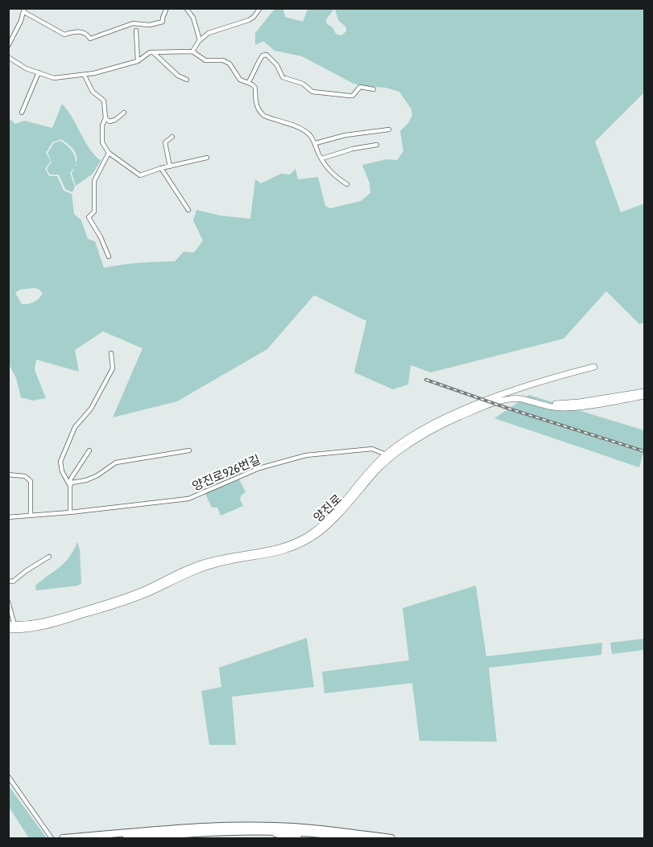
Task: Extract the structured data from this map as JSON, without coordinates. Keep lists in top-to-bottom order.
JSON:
{
  "streets": {
    "main road": ["양진로"],
    "street": ["양진로926번길"]
  },
  "crossings": [
    ["양진로926번길", "양진로"]
  ]
}
